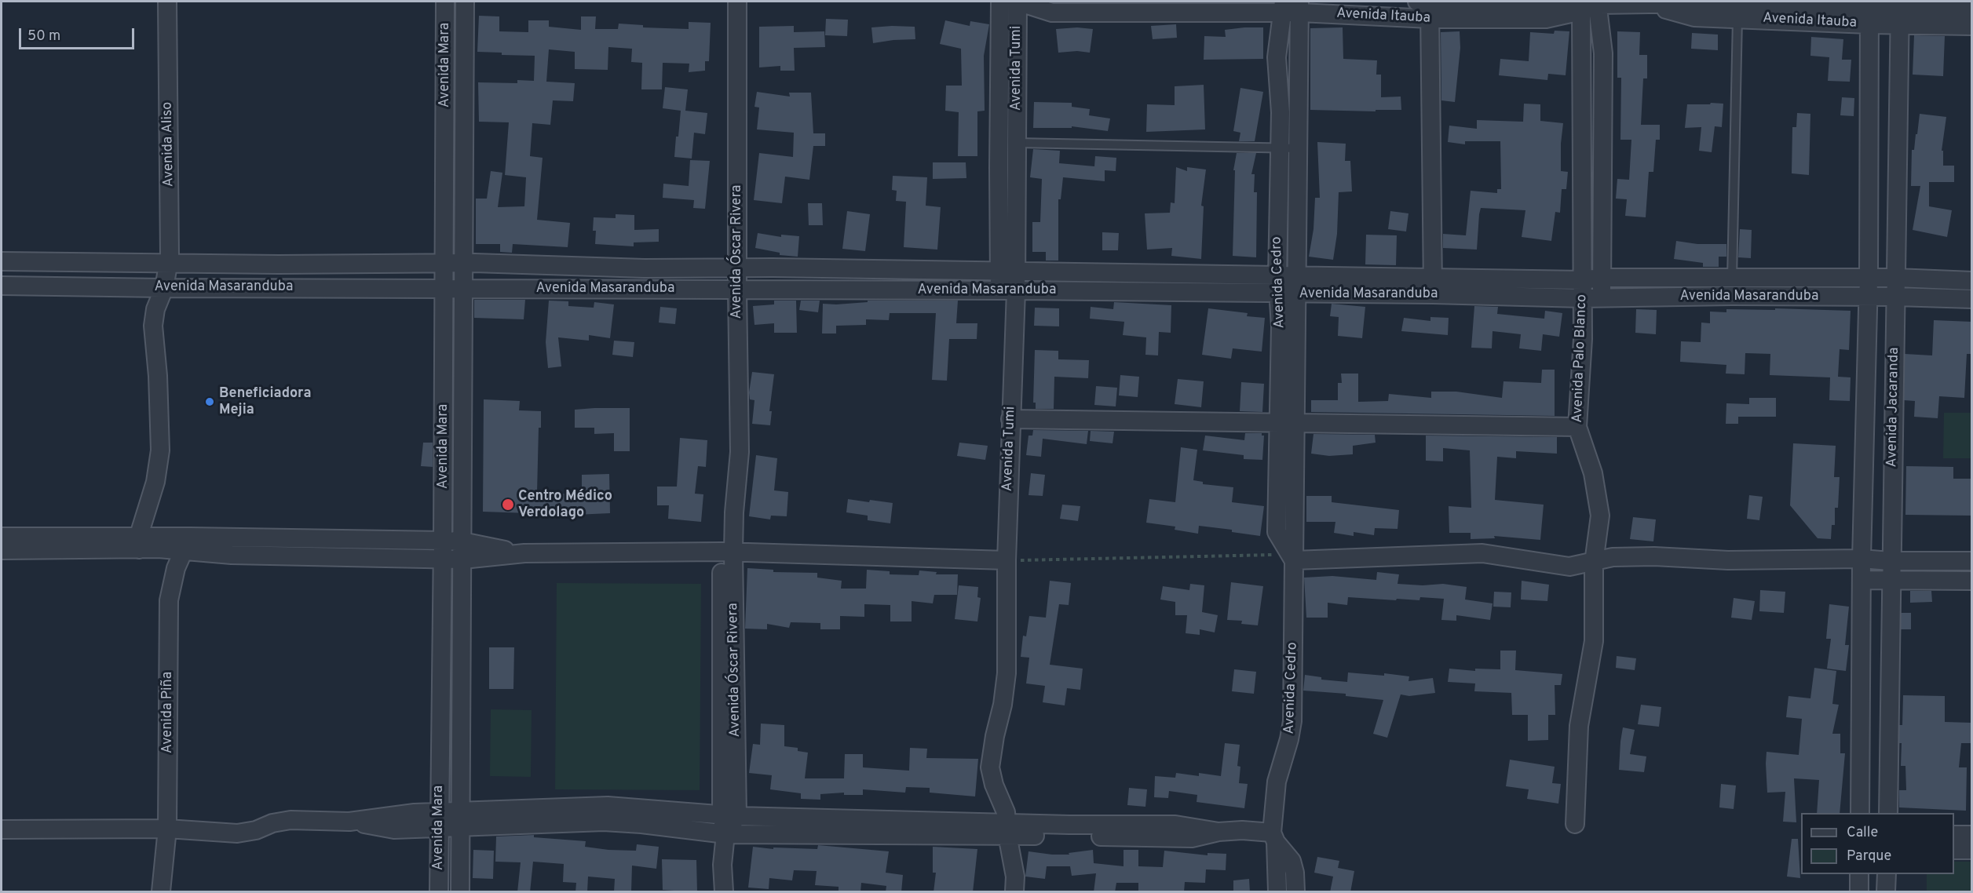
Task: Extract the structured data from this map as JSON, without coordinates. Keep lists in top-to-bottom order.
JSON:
{
  "streets": {
    "street": [
      "Avenida Itauba",
      "Avenida Mara",
      "Avenida Tumi",
      "Avenida Aliso",
      "Avenida Óscar Rivera",
      "Avenida Cedro",
      "Avenida Masaranduba",
      "Avenida Palo Blanco",
      "Avenida Jacaranda",
      "Avenida Piña"
    ]
  },
  "crossings": [
    ["Avenida Itauba", "Avenida Tumi"],
    ["Avenida Itauba", "Avenida Cedro"],
    ["Avenida Itauba", "Avenida Palo Blanco"],
    ["Avenida Itauba", "Avenida Jacaranda"],
    ["Avenida Mara", "Avenida Masaranduba"],
    ["Avenida Tumi", "Avenida Masaranduba"],
    ["Avenida Aliso", "Avenida Masaranduba"],
    ["Avenida Óscar Rivera", "Avenida Masaranduba"],
    ["Avenida Cedro", "Avenida Masaranduba"],
    ["Avenida Masaranduba", "Avenida Palo Blanco"],
    ["Avenida Masaranduba", "Avenida Jacaranda"]
  ],
  "places": ["Beneficiadora Mejia", "Centro Médico Verdolago"],
  "legend": ["Calle", "Parque"],
  "scale_bar": "50 m"
}
